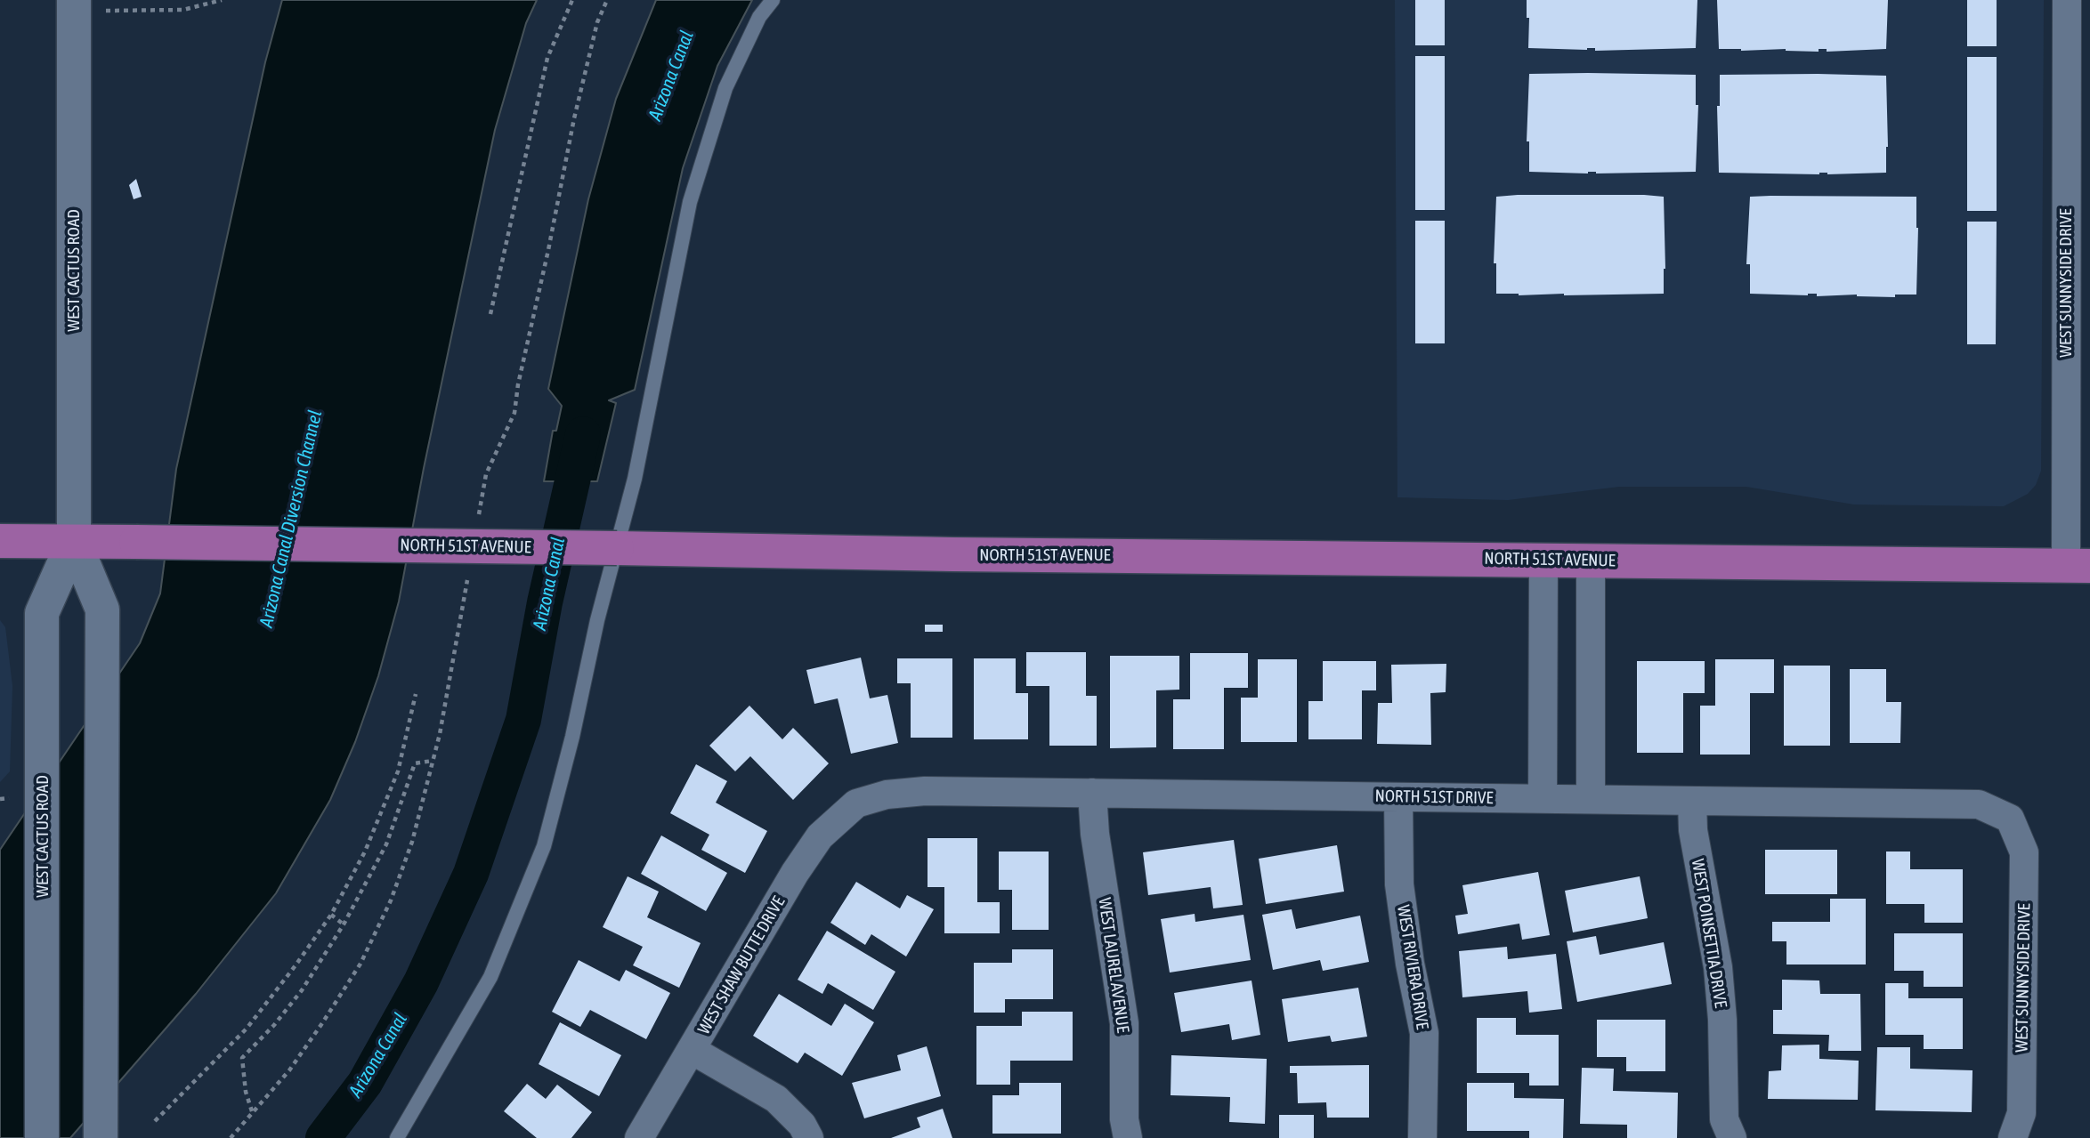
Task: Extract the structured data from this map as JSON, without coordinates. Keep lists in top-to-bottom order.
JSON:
{
  "streets": {
    "main road": ["WEST CACTUS ROAD", "NORTH 51ST AVENUE"],
    "street": [
      "WEST SUNNYSIDE DRIVE",
      "NORTH 51ST DRIVE",
      "WEST POINSETTIA DRIVE",
      "WEST SHAW BUTTE DRIVE",
      "WEST LAUREL AVENUE",
      "WEST RIVIERA DRIVE"
    ]
  },
  "crossings": [
    ["WEST CACTUS ROAD", "NORTH 51ST AVENUE"],
    ["WEST SUNNYSIDE DRIVE", "NORTH 51ST AVENUE"],
    ["WEST SUNNYSIDE DRIVE", "NORTH 51ST DRIVE"],
    ["NORTH 51ST DRIVE", "WEST POINSETTIA DRIVE"],
    ["NORTH 51ST DRIVE", "WEST SHAW BUTTE DRIVE"],
    ["NORTH 51ST DRIVE", "WEST LAUREL AVENUE"],
    ["NORTH 51ST DRIVE", "WEST RIVIERA DRIVE"]
  ],
  "water": ["Arizona Canal", "Arizona Canal Diversion Channel"]
}
